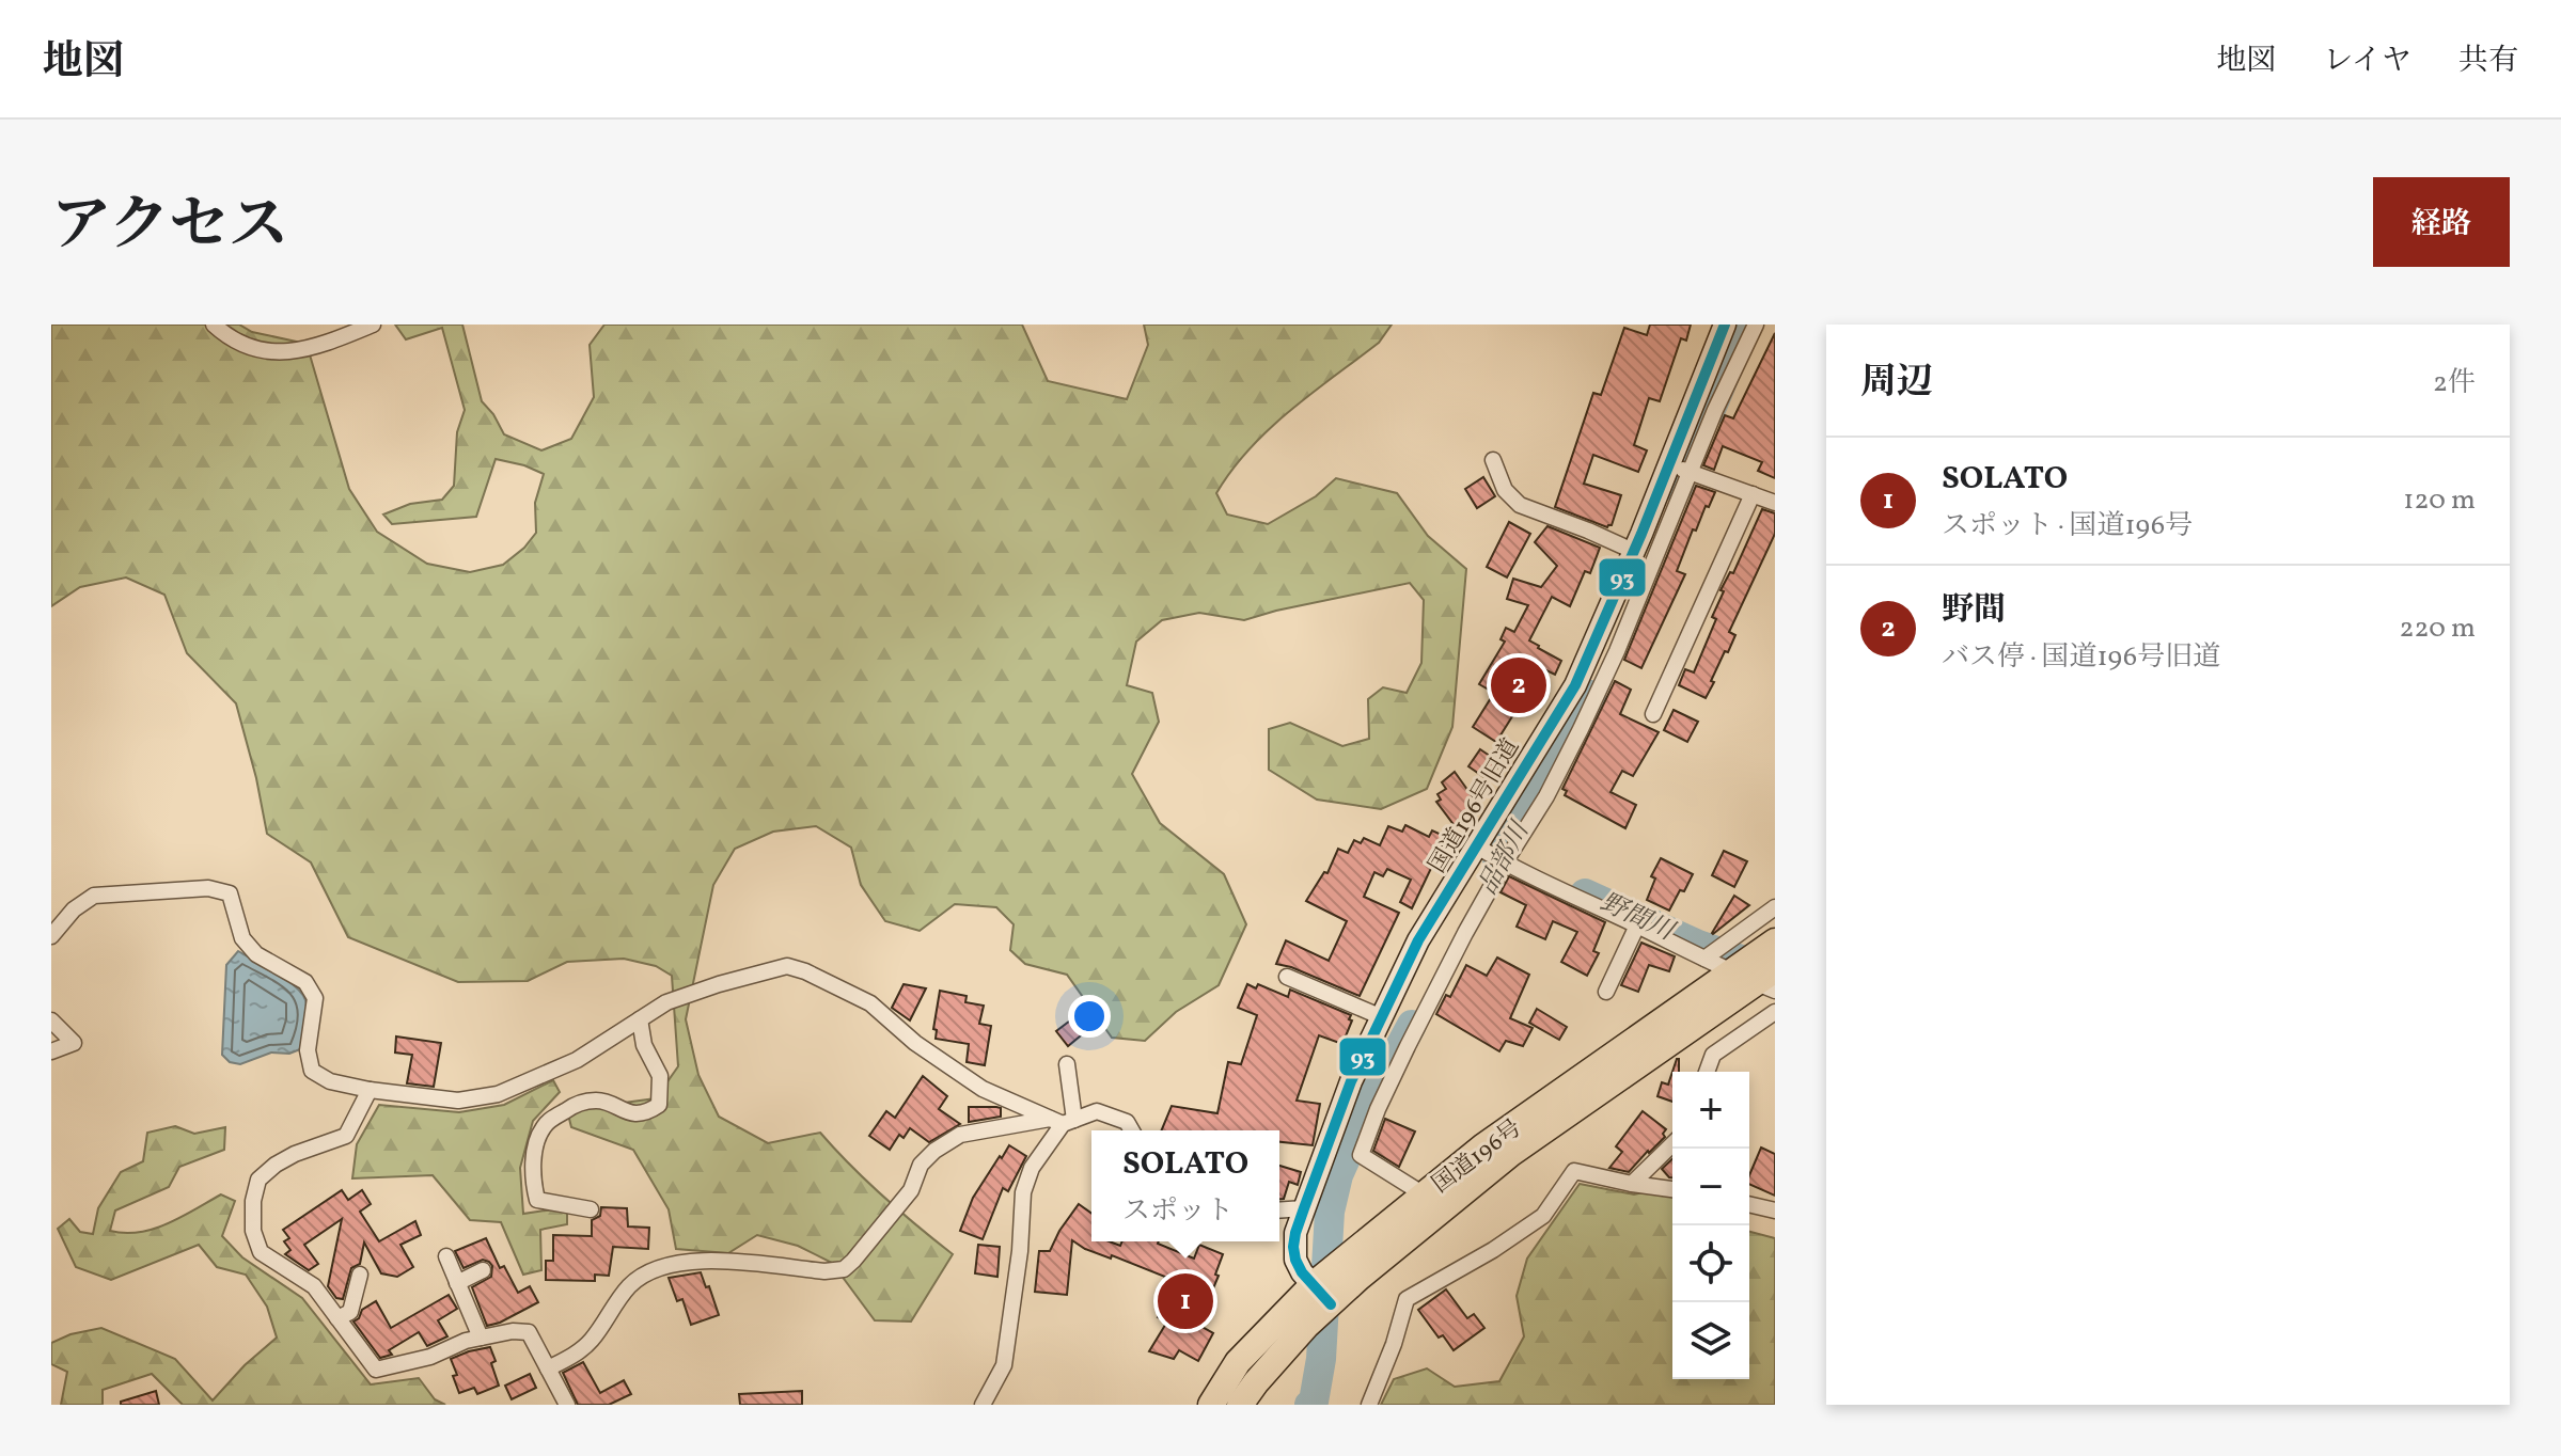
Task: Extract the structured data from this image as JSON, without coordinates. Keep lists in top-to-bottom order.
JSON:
{
  "streets": {
    "highway": ["国道196号"],
    "street": ["国道196号旧道"]
  },
  "crossings": [
    ["国道196号旧道", "国道196号"]
  ],
  "water": ["品部川", "野間川"],
  "lines": ["transit line 93"],
  "page": {
    "header": "地図",
    "nav": ["地図", "レイヤ", "共有"],
    "title": "アクセス",
    "buttons": "経路",
    "heading": ["周辺", "2件"],
    "list": [
      {
        "mark": "1",
        "name": "SOLATO",
        "note": "スポット · 国道196号",
        "value": "120 m"
      },
      {
        "mark": "2",
        "name": "野間",
        "note": "バス停 · 国道196号旧道",
        "value": "220 m"
      }
    ],
    "pins": ["2", "1"],
    "map_buttons": ["+", "−"],
    "popup": ["SOLATO", "スポット"]
  }
}
